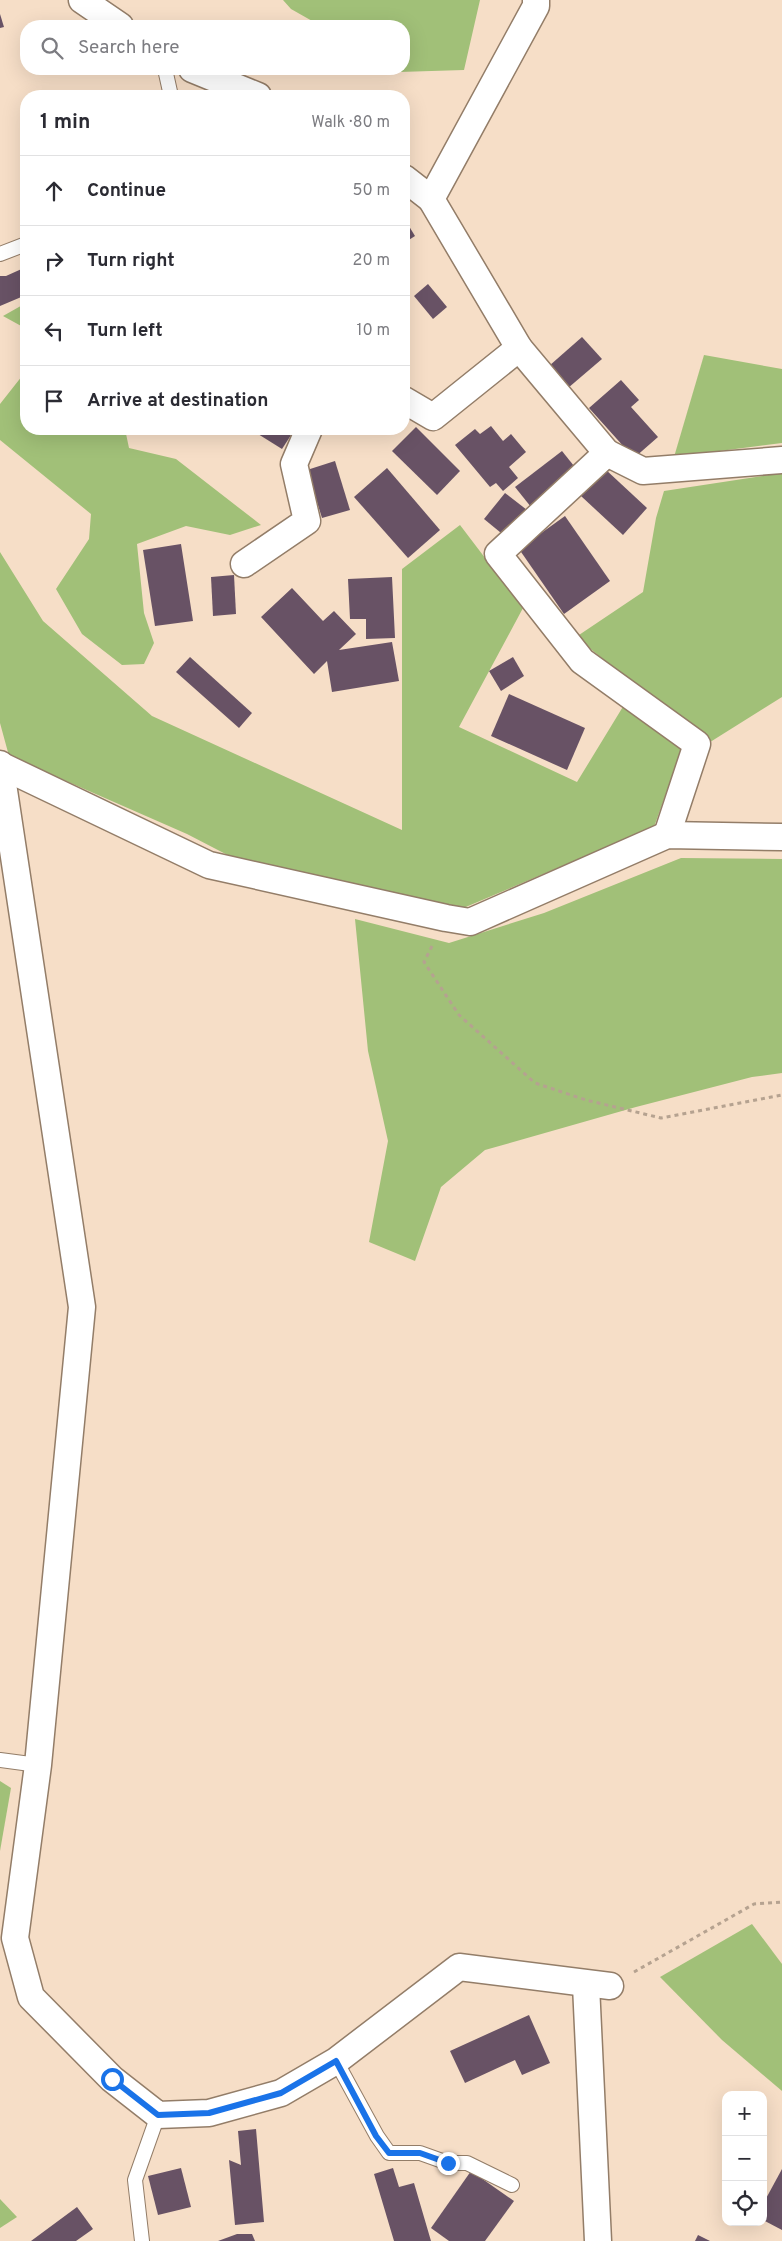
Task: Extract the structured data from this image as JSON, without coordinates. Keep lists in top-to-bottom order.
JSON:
{
  "page": {
    "search": "Search here",
    "heading": ["1 min", "Walk · 80 m"],
    "list": [
      ["Continue", "50 m"],
      ["Turn right", "20 m"],
      ["Turn left", "10 m"],
      "Arrive at destination"
    ],
    "map_buttons": ["+", "−"]
  }
}
